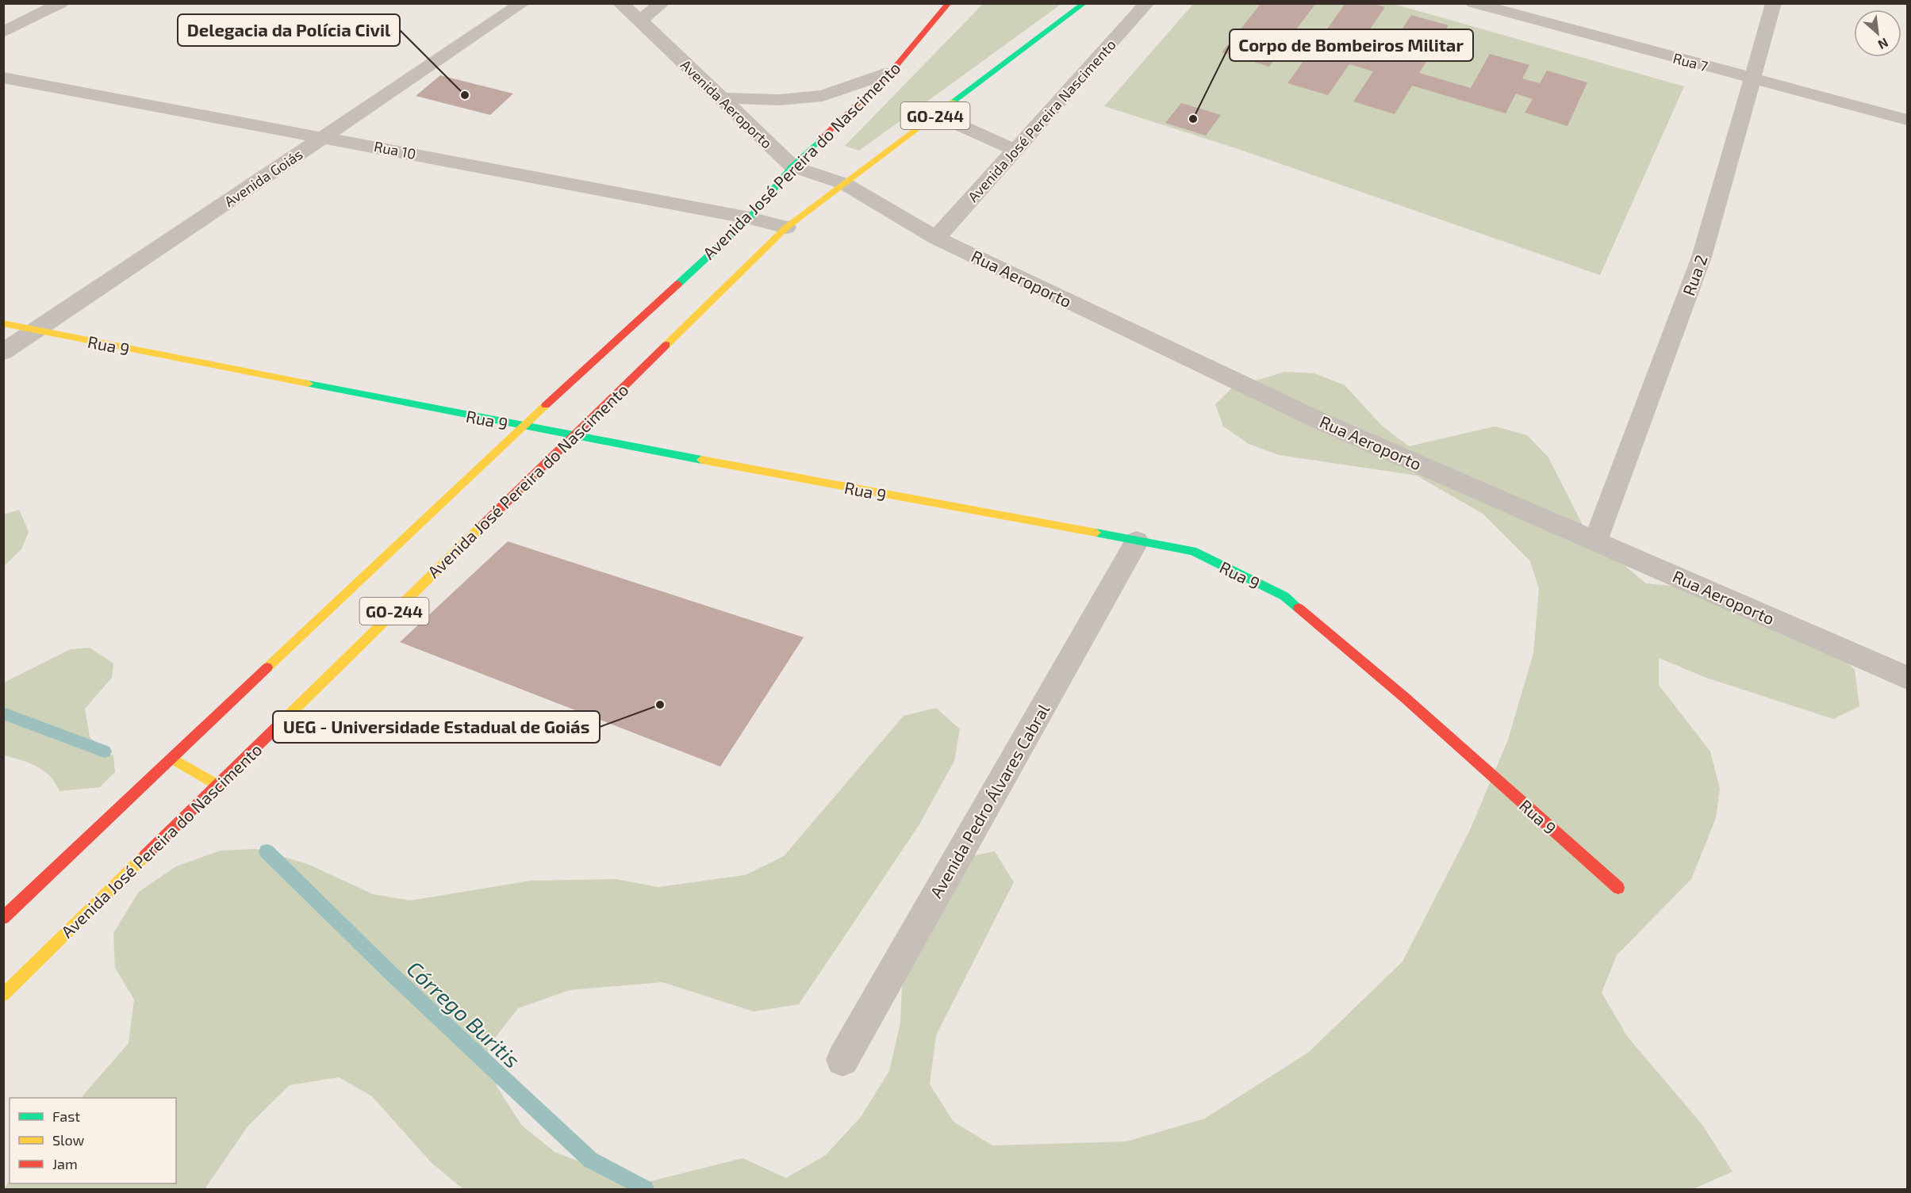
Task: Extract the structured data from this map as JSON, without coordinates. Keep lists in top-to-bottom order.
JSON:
{
  "streets": {
    "main road": ["GO-244", "Avenida José Pereira do Nascimento", "Rua 9"],
    "street": [
      "Rua 7",
      "Avenida Aeroporto",
      "Avenida José Pereira Nascimento",
      "Rua 10",
      "Avenida Goiás",
      "Rua 2",
      "Rua Aeroporto",
      "Avenida Pedro Álvares Cabral"
    ]
  },
  "crossings": [
    ["Rua 7", "Rua 2"],
    ["Avenida Aeroporto", "Avenida José Pereira do Nascimento"],
    ["Avenida Aeroporto", "Rua Aeroporto"],
    ["Avenida José Pereira Nascimento", "Rua Aeroporto"],
    ["Rua 10", "Avenida José Pereira do Nascimento"],
    ["Rua 10", "Avenida Goiás"],
    ["Avenida José Pereira do Nascimento", "Rua Aeroporto"],
    ["Avenida José Pereira do Nascimento", "Rua 9"],
    ["Avenida Goiás", "Rua 9"],
    ["Rua 2", "Rua Aeroporto"],
    ["Rua 9", "Avenida Pedro Álvares Cabral"]
  ],
  "water": ["Córrego Buritis"],
  "places": ["Delegacia da Polícia Civil", "Corpo de Bombeiros Militar", "UEG - Universidade Estadual de Goiás"],
  "legend": ["Fast", "Slow", "Jam"],
  "north": "bottom right"
}
